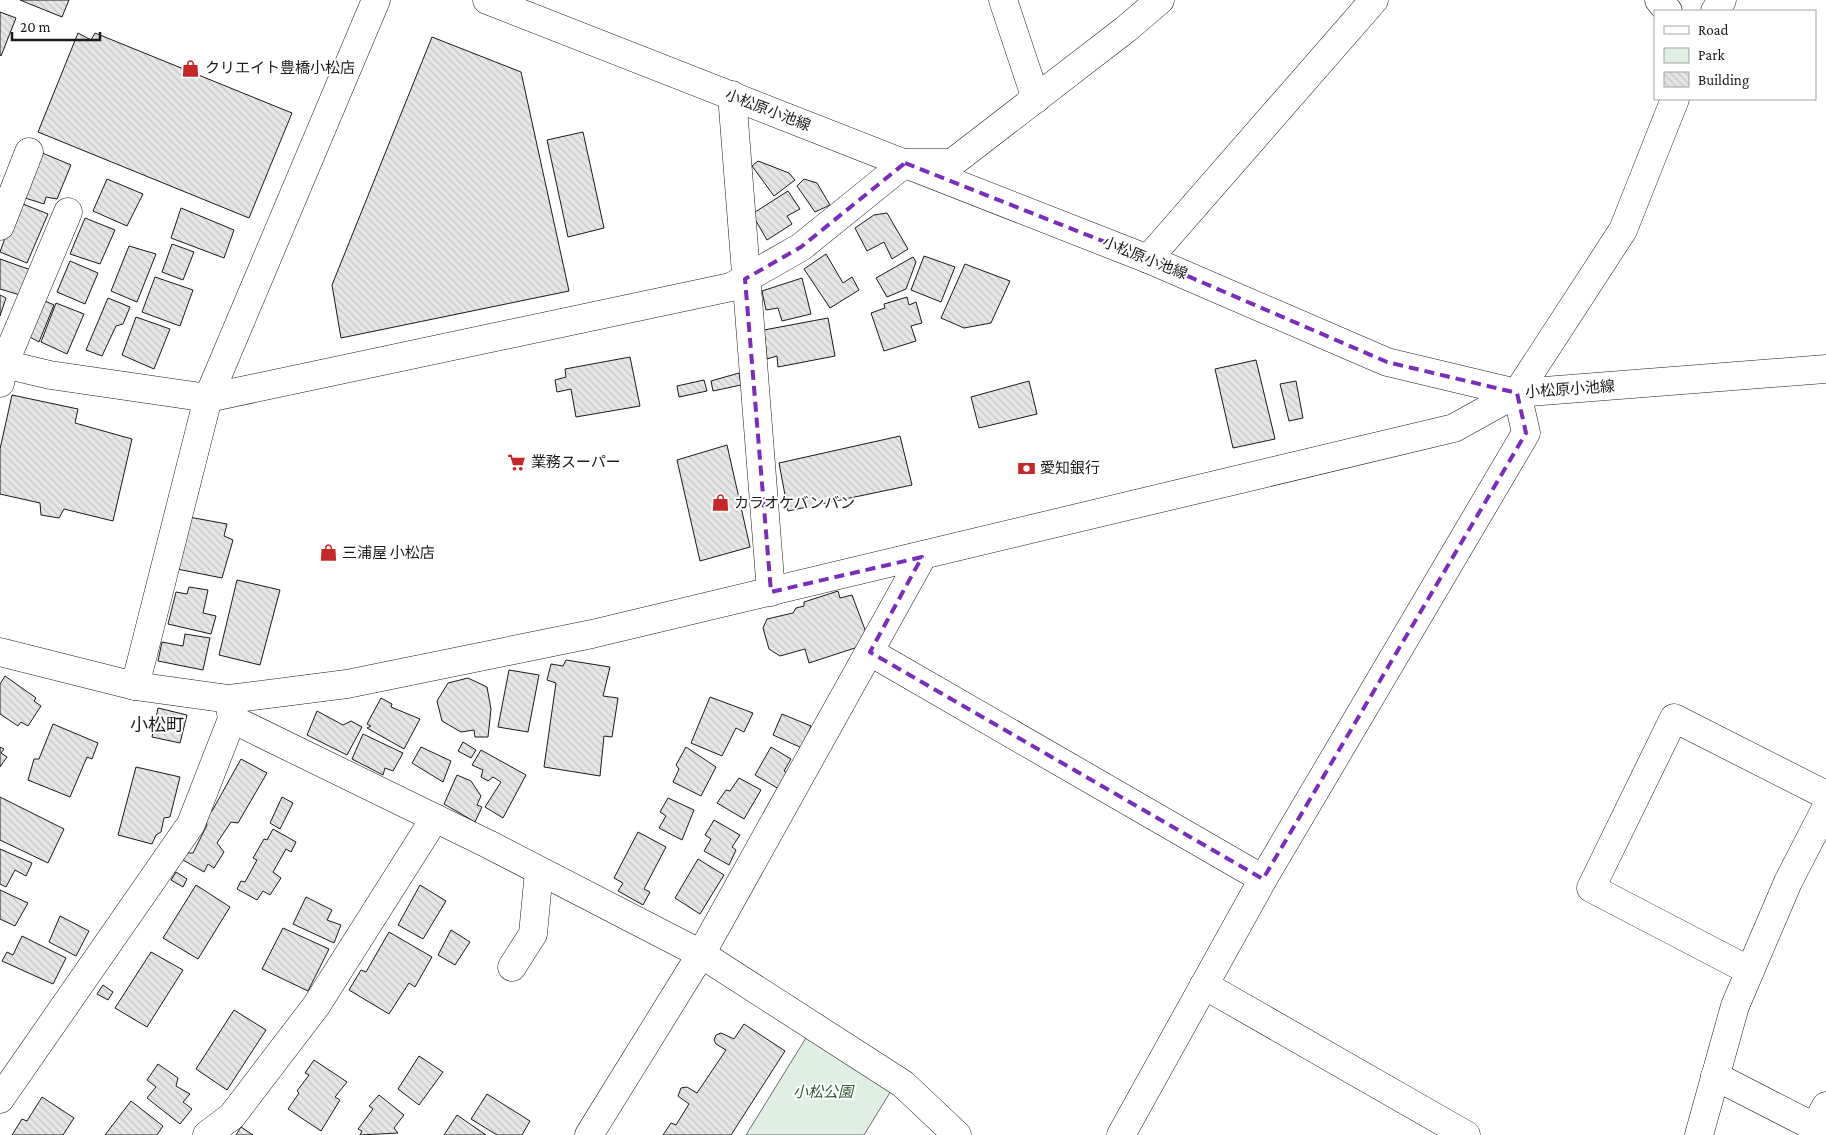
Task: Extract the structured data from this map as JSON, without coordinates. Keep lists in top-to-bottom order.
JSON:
{
  "streets": {
    "street": ["小松原小池線"]
  },
  "districts": ["小松町"],
  "parks": ["小松公園"],
  "places": {
    "shop": ["クリエイト豊橋小松店", "カラオケバンバン", "三浦屋 小松店"],
    "supermarket": ["業務スーパー"],
    "bank": ["愛知銀行"]
  },
  "legend": ["Road", "Park", "Building"],
  "scale_bar": "20 m"
}
